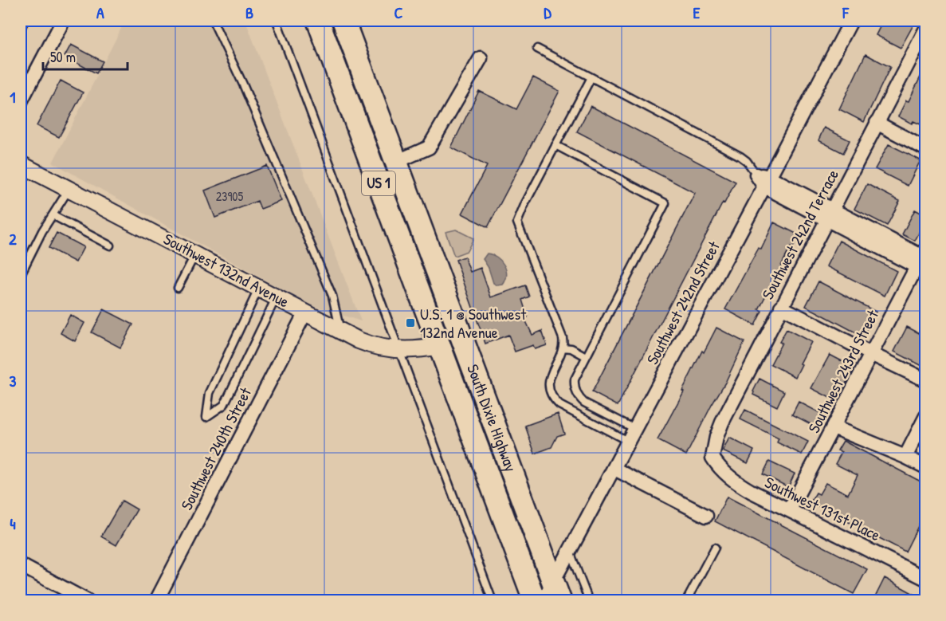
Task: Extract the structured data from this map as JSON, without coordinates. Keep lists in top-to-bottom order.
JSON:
{
  "streets": {
    "highway": ["US 1", "South Dixie Highway"],
    "street": [
      "Southwest 242nd Terrace",
      "Southwest 132nd Avenue",
      "Southwest 242nd Street",
      "Southwest 243rd Street",
      "Southwest 240th Street",
      "Southwest 131st Place"
    ]
  },
  "crossings": [
    ["Southwest 242nd Terrace", "Southwest 131st Place"],
    ["Southwest 132nd Avenue", "South Dixie Highway"],
    ["Southwest 132nd Avenue", "Southwest 240th Street"],
    ["Southwest 242nd Street", "South Dixie Highway"],
    ["Southwest 243rd Street", "Southwest 131st Place"]
  ],
  "places": {
    "transit": ["U.S. 1 @ Southwest 132nd Avenue"]
  },
  "house_numbers": ["23905"],
  "scale_bar": "50 m",
  "grid": {
    "columns": [
      "A",
      "B",
      "C",
      "D",
      "E",
      "F"
    ],
    "rows": [
      "1",
      "2",
      "3",
      "4"
    ]
  }
}
